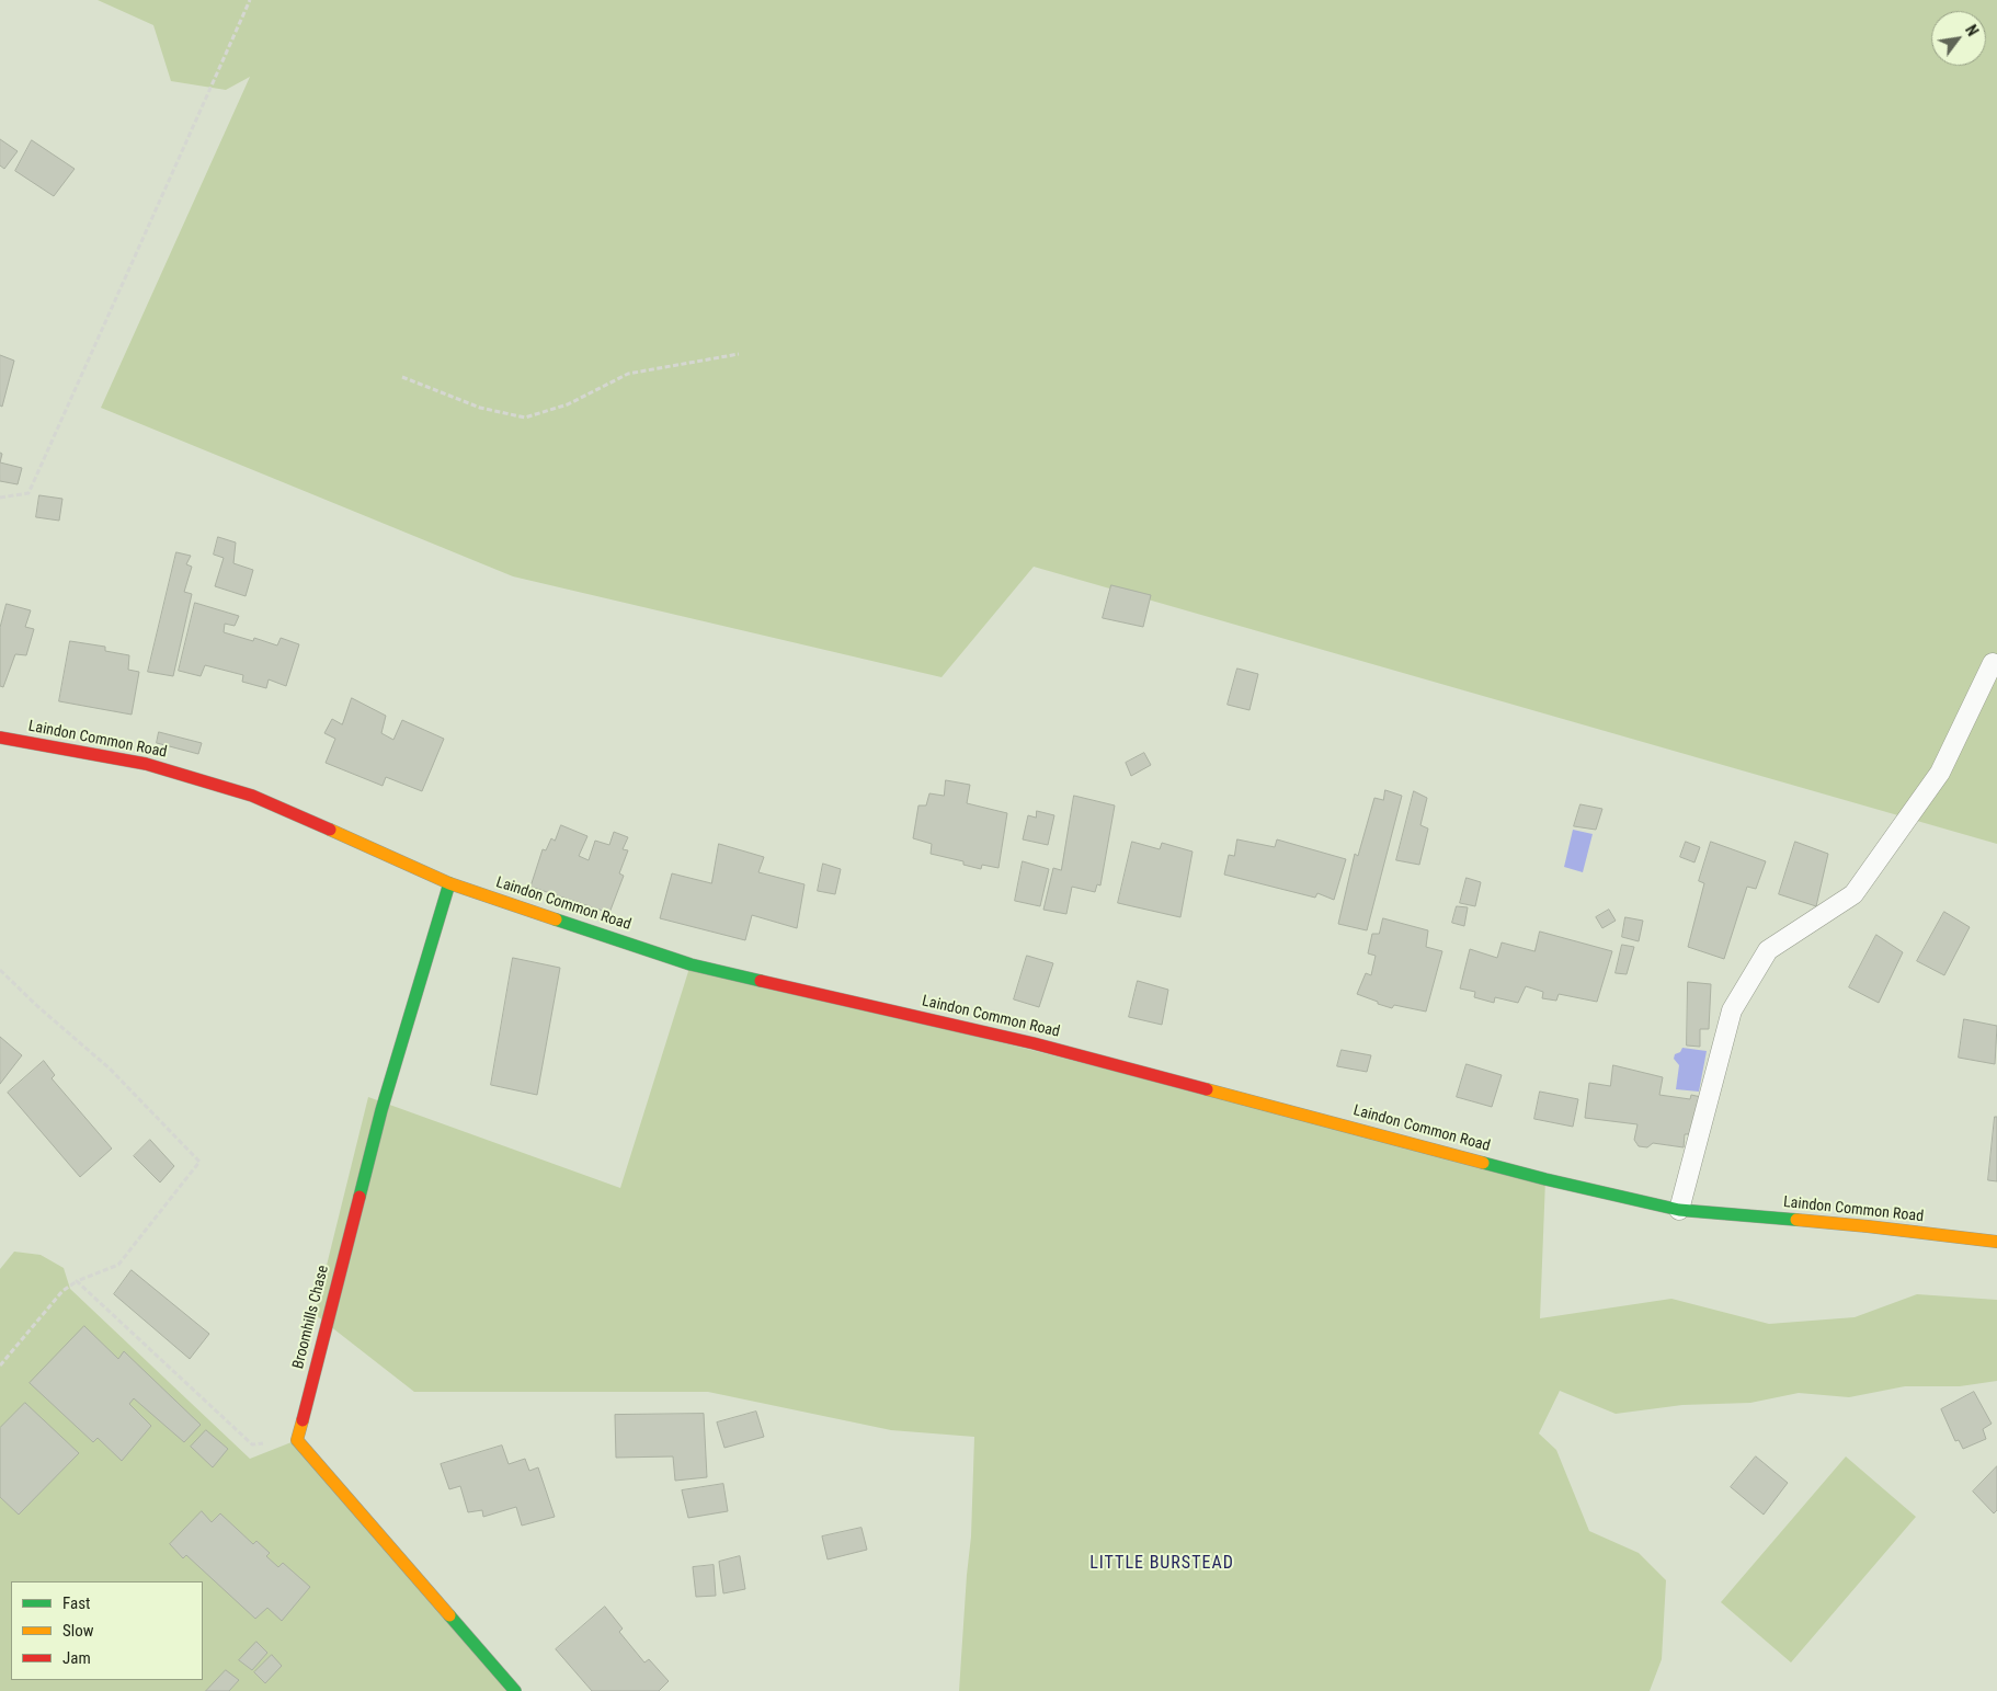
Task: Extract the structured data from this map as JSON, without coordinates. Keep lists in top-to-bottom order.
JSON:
{
  "streets": {
    "street": ["Laindon Common Road", "Broomhills Chase"]
  },
  "crossings": [
    ["Laindon Common Road", "Broomhills Chase"]
  ],
  "districts": ["LITTLE BURSTEAD"],
  "legend": ["Fast", "Slow", "Jam"],
  "north": "top right"
}
